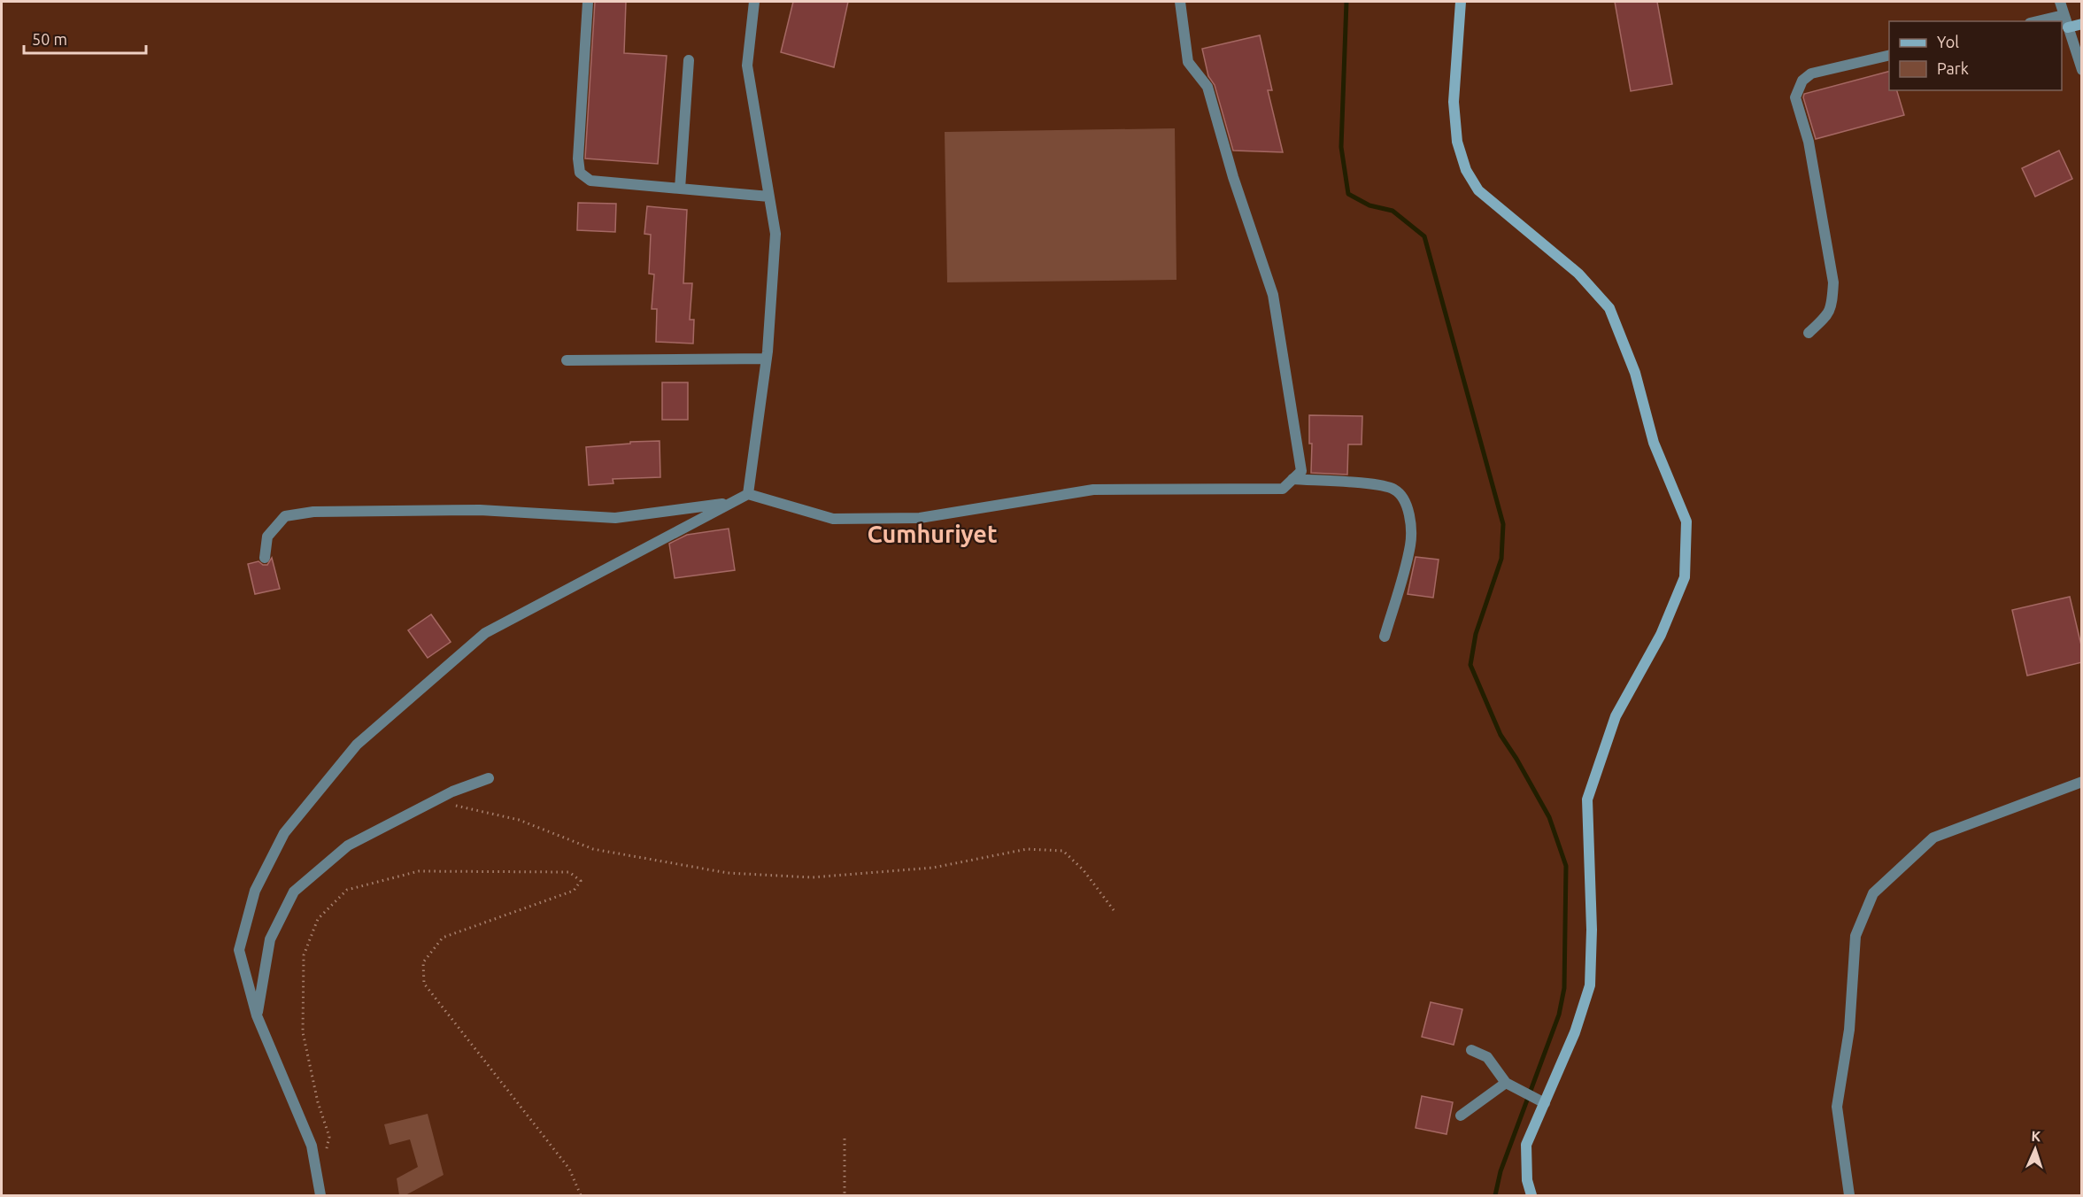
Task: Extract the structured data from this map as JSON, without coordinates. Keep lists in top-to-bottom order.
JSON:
{
  "districts": ["Cumhuriyet"],
  "legend": ["Yol", "Park"],
  "scale_bar": "50 m",
  "north": "top"
}
